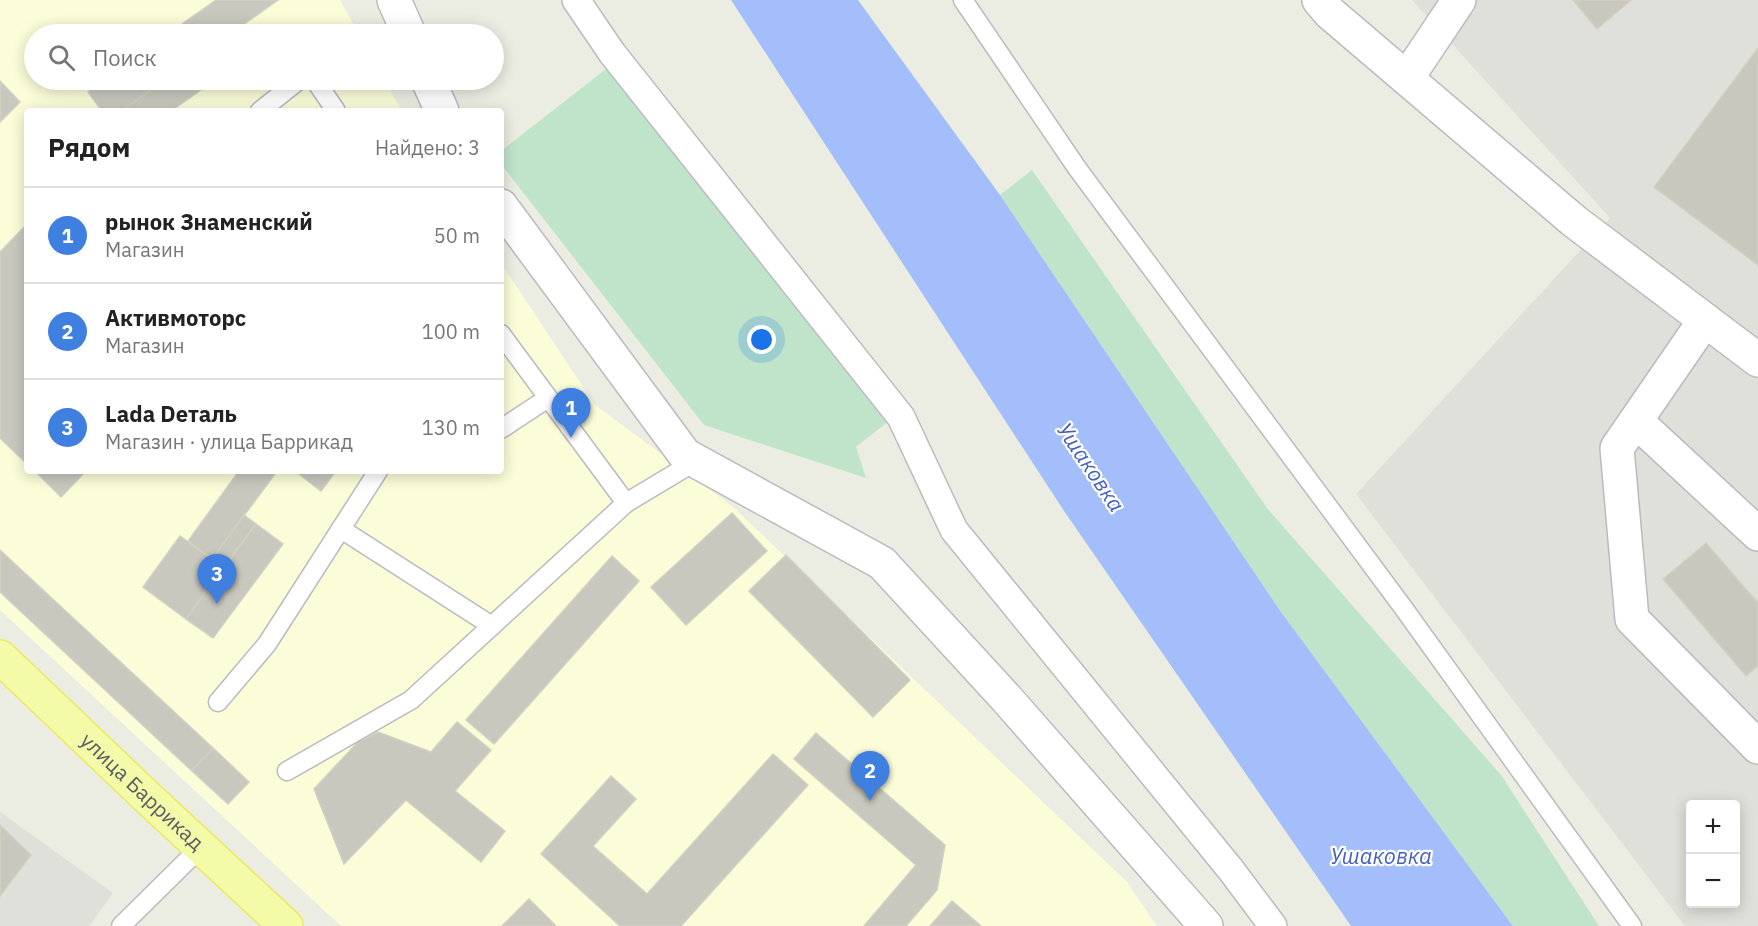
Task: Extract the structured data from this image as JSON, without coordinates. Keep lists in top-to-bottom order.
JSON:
{
  "streets": {
    "main road": ["улица Баррикад"]
  },
  "water": ["Ушаковка"],
  "page": {
    "search": "Поиск",
    "heading": ["Рядом", "Найдено: 3"],
    "list": [
      {
        "mark": "1",
        "name": "рынок Знаменский",
        "note": "Магазин",
        "value": "50 m"
      },
      {
        "mark": "2",
        "name": "Активмоторс",
        "note": "Магазин",
        "value": "100 m"
      },
      {
        "mark": "3",
        "name": "Lada Dеталь",
        "note": "Магазин · улица Баррикад",
        "value": "130 m"
      }
    ],
    "pins": ["1", "3", "2"],
    "map_buttons": ["+", "−"]
  }
}
